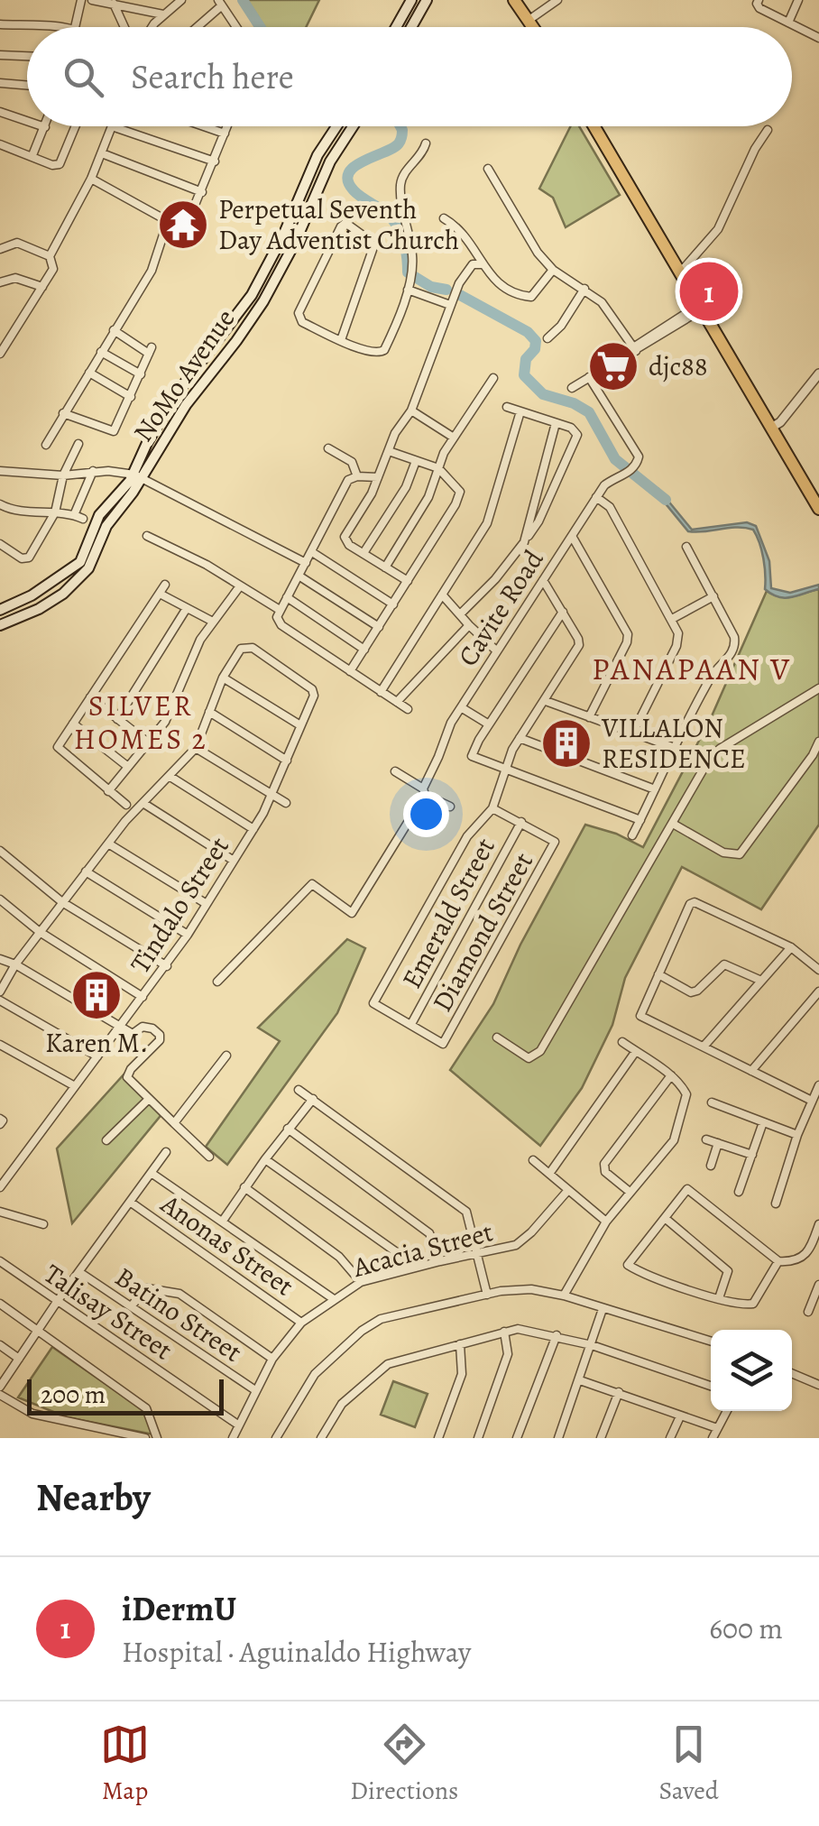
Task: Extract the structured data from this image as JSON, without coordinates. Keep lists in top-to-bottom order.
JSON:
{
  "streets": {
    "main road": ["NoMo Avenue"],
    "street": [
      "Cavite Road",
      "Tindalo Street",
      "Emerald Street",
      "Diamond Street",
      "Anonas Street",
      "Acacia Street",
      "Talisay Street",
      "Batino Street"
    ]
  },
  "crossings": [
    ["Emerald Street", "Diamond Street"],
    ["Anonas Street", "Acacia Street"],
    ["Acacia Street", "Talisay Street"],
    ["Acacia Street", "Batino Street"]
  ],
  "districts": ["PANAPAAN V", "SILVER HOMES 2"],
  "places": {
    "temple": ["Perpetual Seventh Day Adventist Church"],
    "supermarket": ["djc88"],
    "building": ["VILLALON RESIDENCE", "Karen M."]
  },
  "scale_bar": "200 m",
  "page": {
    "search": "Search here",
    "pins": "1",
    "scale": "200 m",
    "heading": "Nearby",
    "list": [
      {
        "mark": "1",
        "name": "iDermU",
        "note": "Hospital · Aguinaldo Highway",
        "value": "600 m"
      }
    ],
    "nav": ["Map", "Directions", "Saved"]
  }
}
